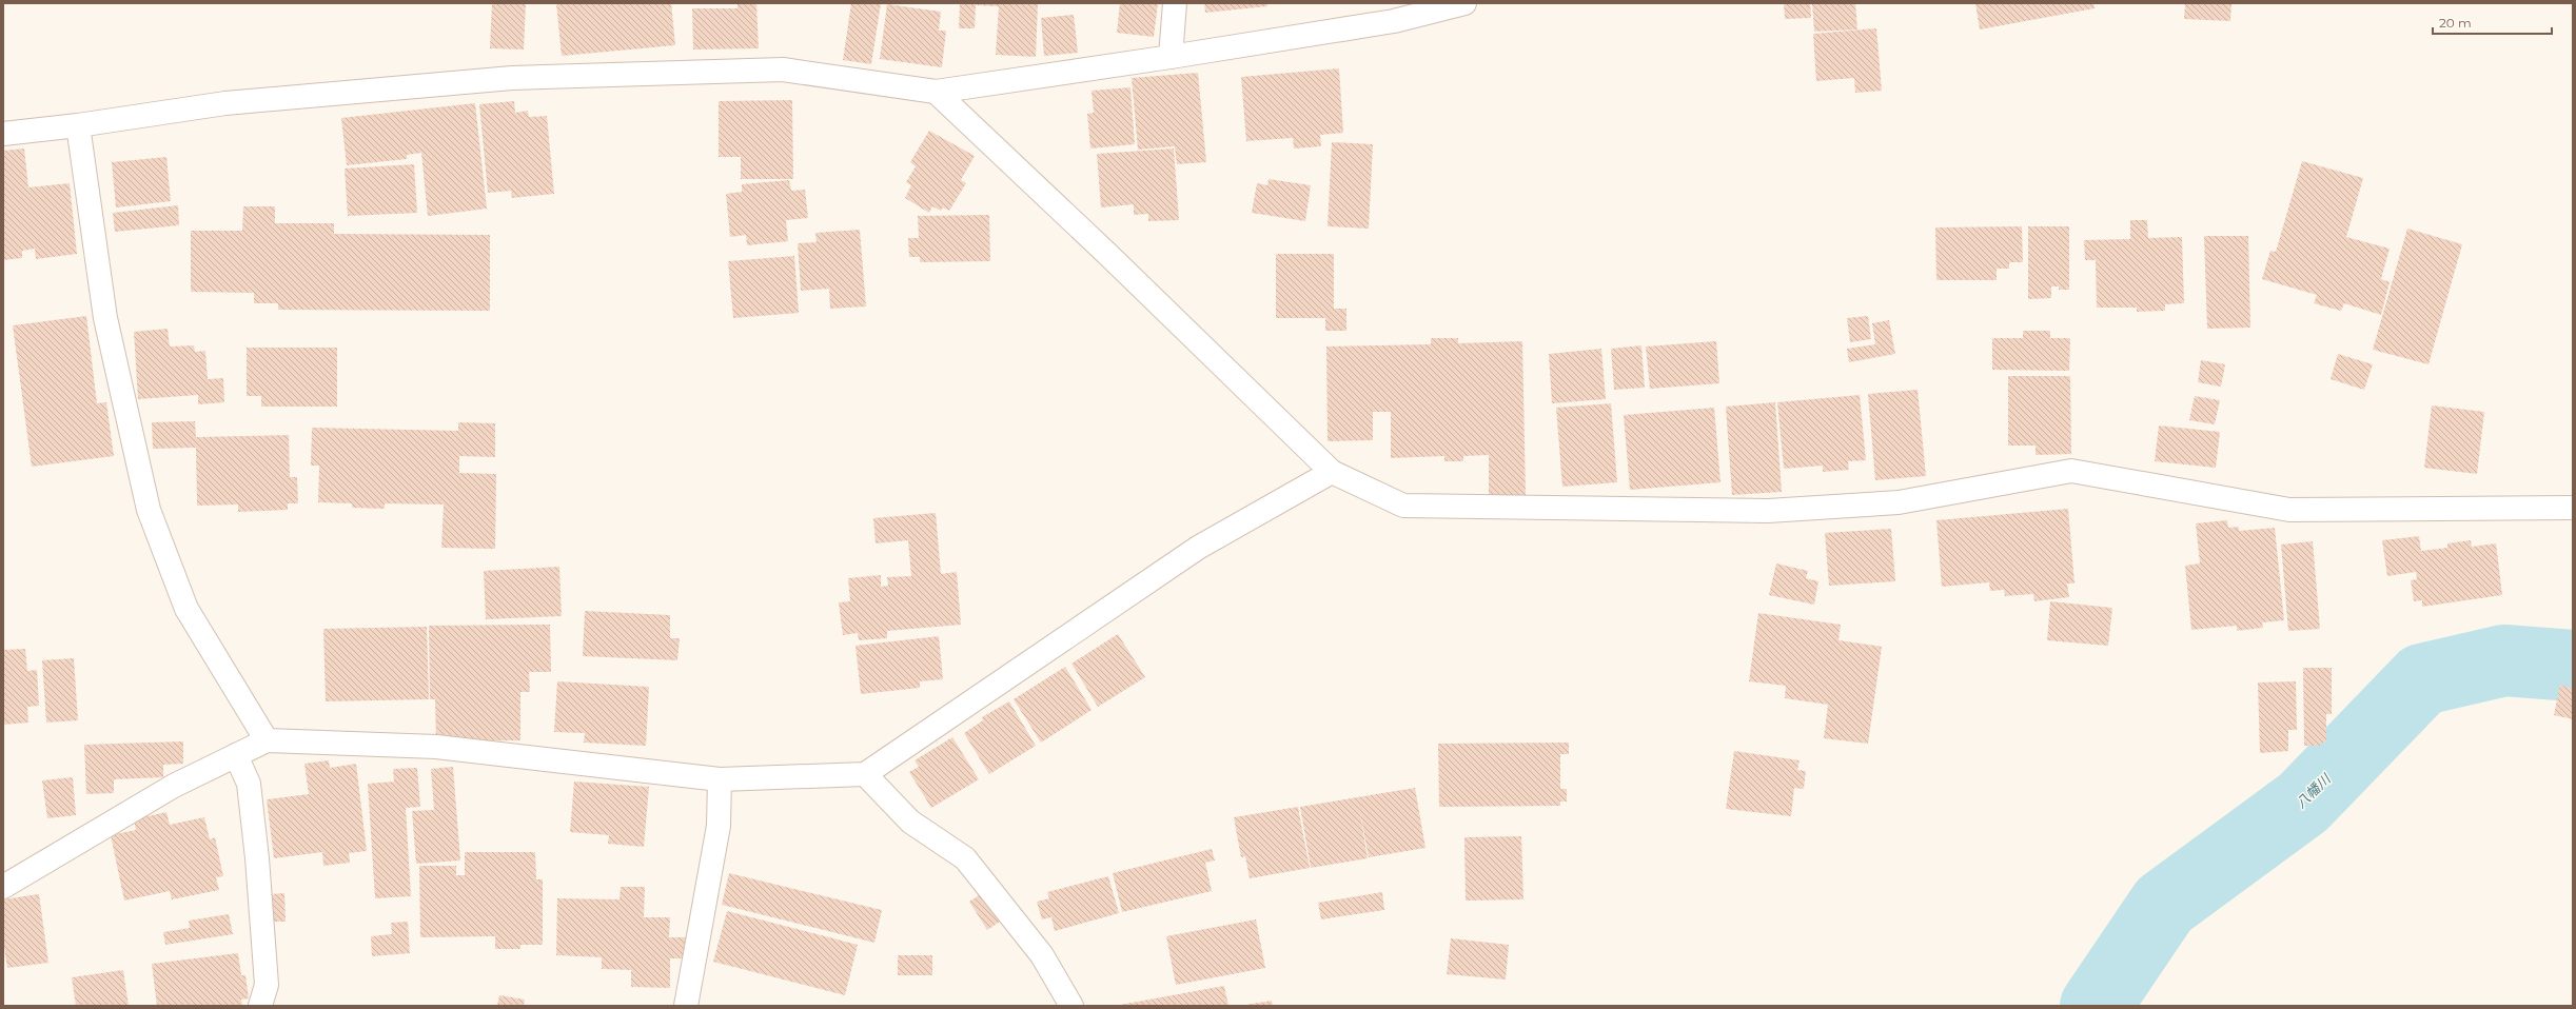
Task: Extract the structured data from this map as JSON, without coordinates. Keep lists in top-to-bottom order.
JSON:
{
  "water": ["八幡川"],
  "scale_bar": "20 m"
}
